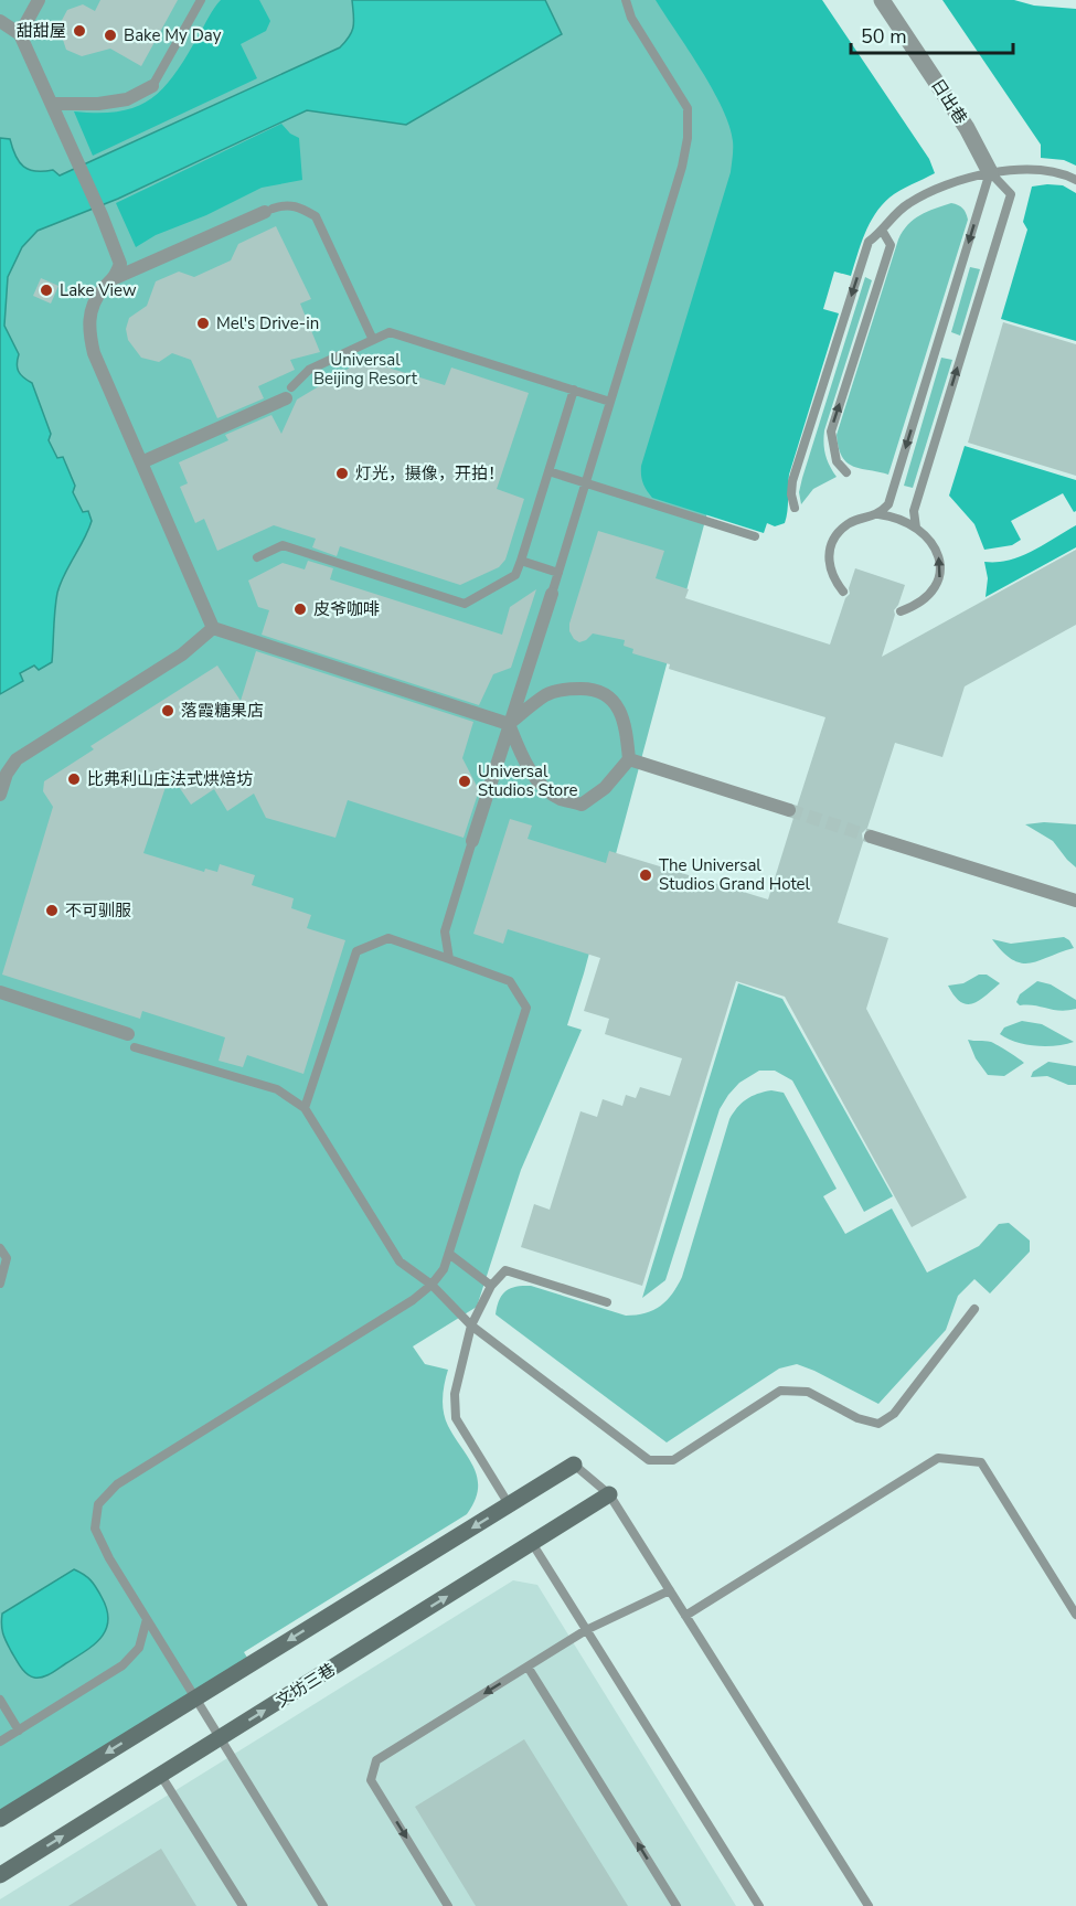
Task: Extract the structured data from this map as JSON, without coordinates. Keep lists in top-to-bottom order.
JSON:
{
  "streets": {
    "main road": ["文坊三巷"],
    "street": ["日出巷"]
  },
  "parks": ["Universal Beijing Resort"],
  "places": [
    "甜甜屋",
    "Bake My Day",
    "Lake View",
    "Mel's Drive-in",
    "灯光，摄像，开拍！",
    "皮爷咖啡",
    "落霞糖果店",
    "比弗利山庄法式烘焙坊",
    "Universal Studios Store",
    "The Universal Studios Grand Hotel",
    "不可驯服"
  ],
  "scale_bar": "50 m"
}
